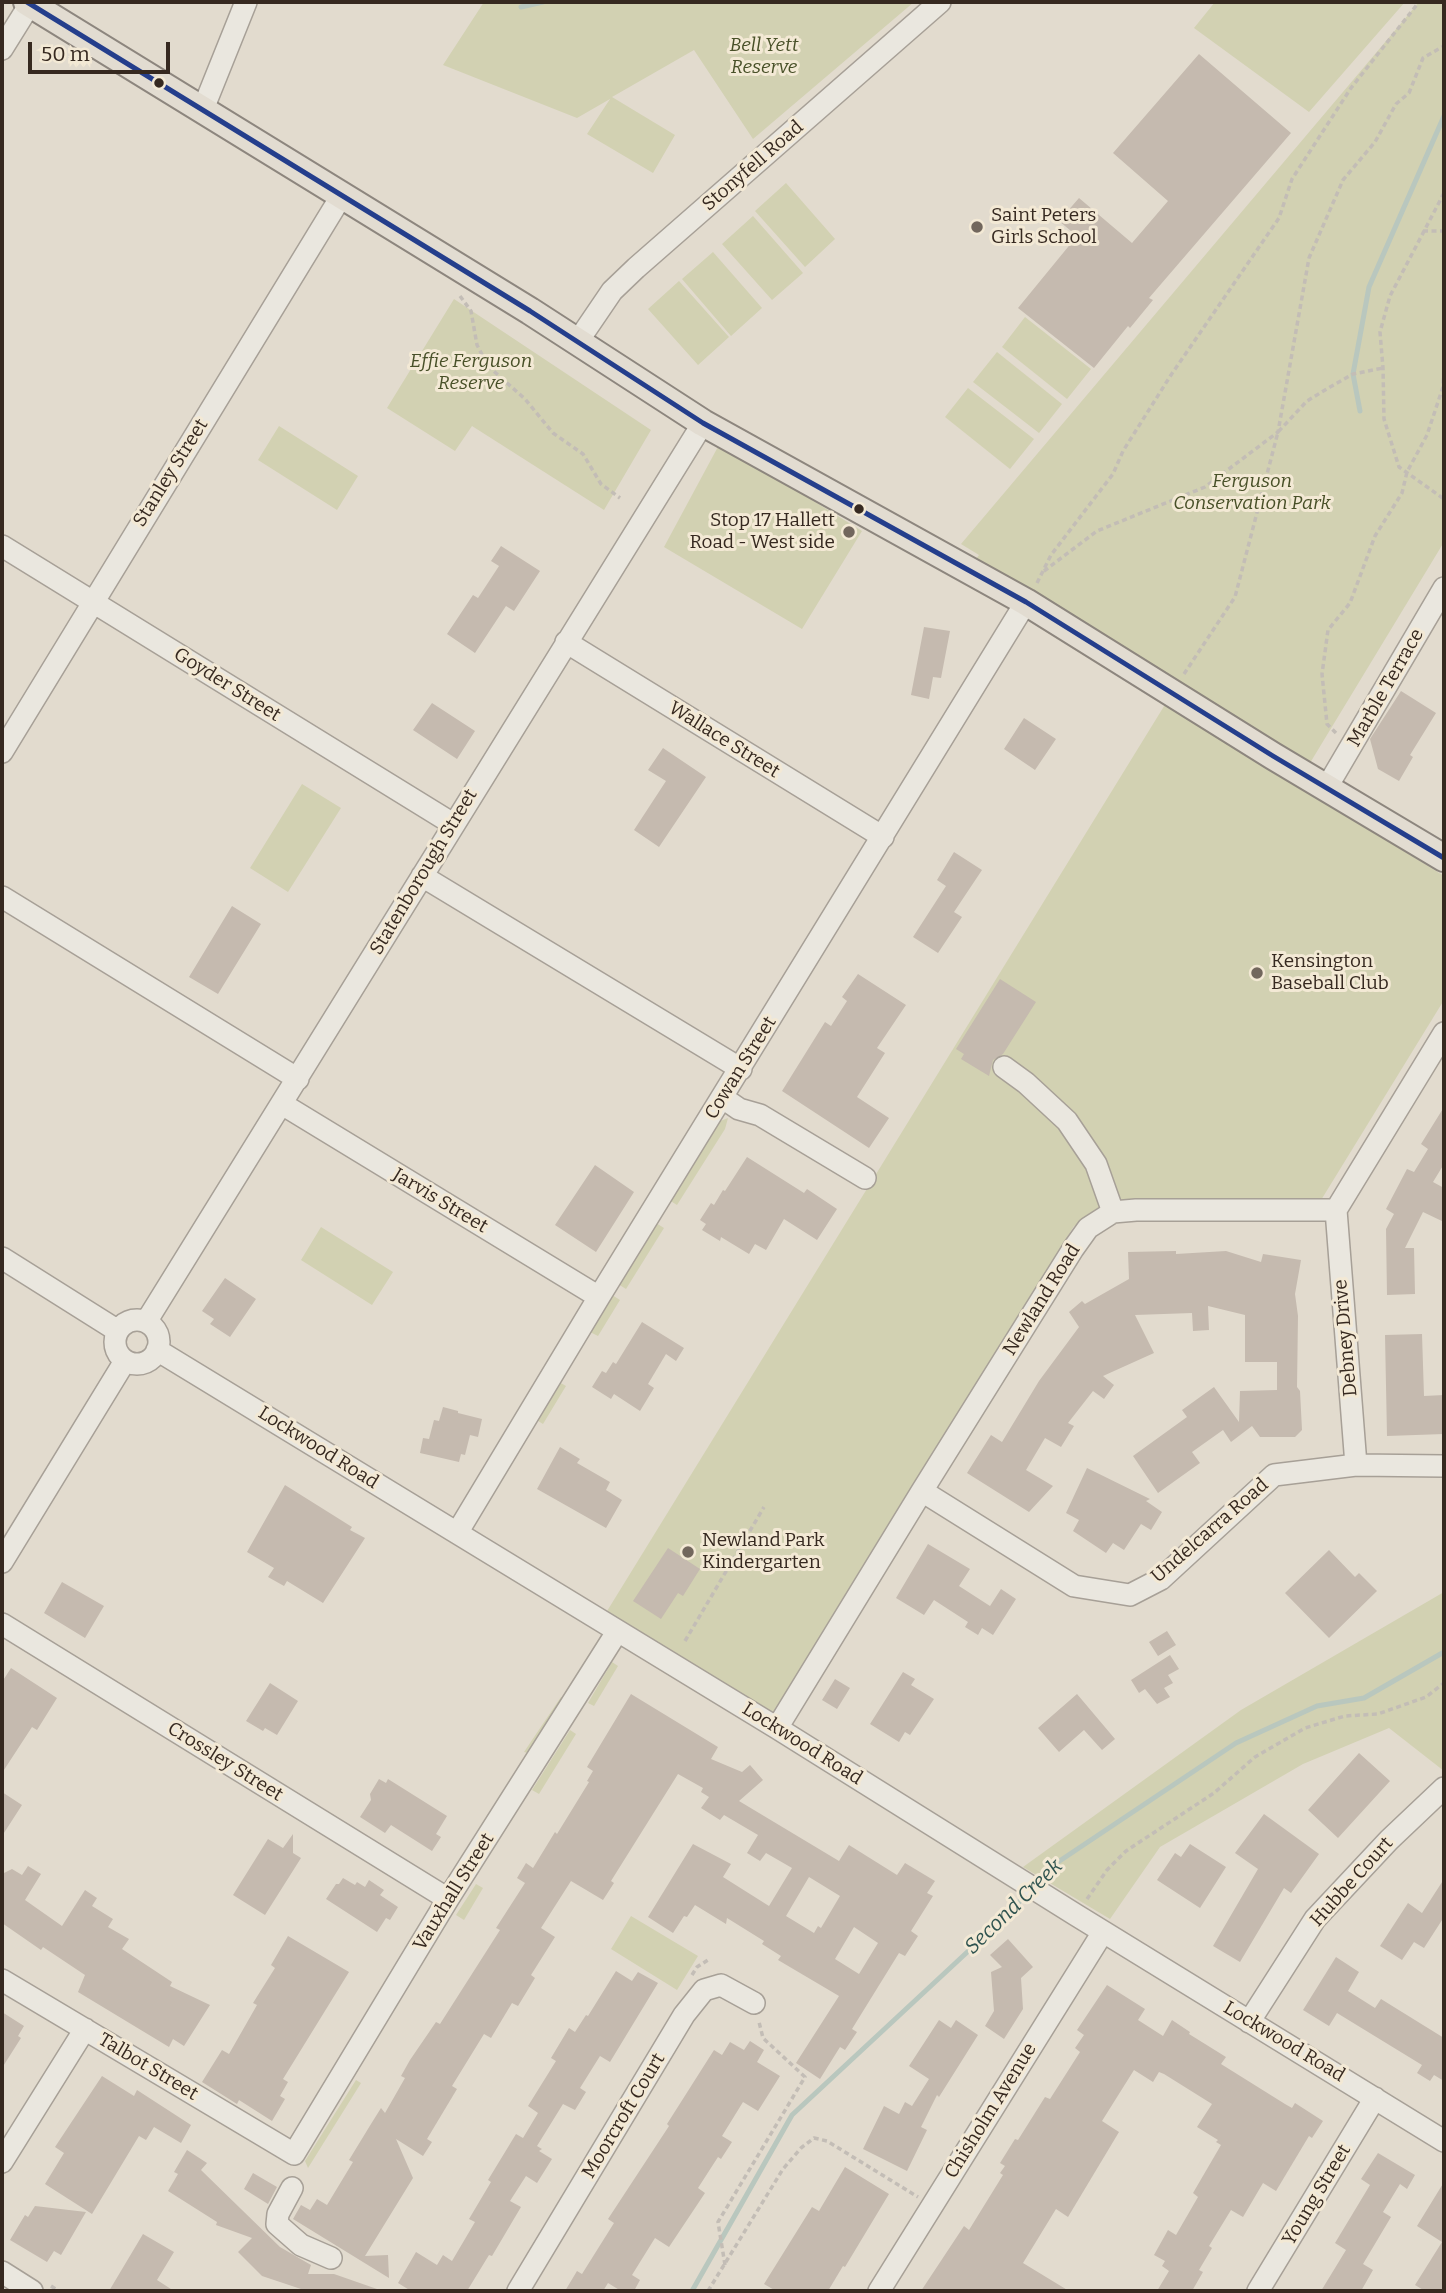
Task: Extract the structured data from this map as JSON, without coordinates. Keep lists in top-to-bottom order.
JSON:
{
  "streets": {
    "street": [
      "Stonyfell Road",
      "Stanley Street",
      "Goyder Street",
      "Marble Terrace",
      "Wallace Street",
      "Statenborough Street",
      "Cowan Street",
      "Jarvis Street",
      "Newland Road",
      "Debney Drive",
      "Lockwood Road",
      "Undelcarra Road",
      "Crossley Street",
      "Hubbe Court",
      "Vauxhall Street",
      "Talbot Street",
      "Chisholm Avenue",
      "Moorcroft Court",
      "Young Street"
    ]
  },
  "crossings": [
    ["Stanley Street", "Goyder Street"],
    ["Goyder Street", "Statenborough Street"],
    ["Wallace Street", "Statenborough Street"],
    ["Wallace Street", "Cowan Street"],
    ["Statenborough Street", "Jarvis Street"],
    ["Statenborough Street", "Lockwood Road"],
    ["Cowan Street", "Jarvis Street"],
    ["Cowan Street", "Lockwood Road"],
    ["Newland Road", "Lockwood Road"],
    ["Newland Road", "Undelcarra Road"],
    ["Debney Drive", "Undelcarra Road"],
    ["Lockwood Road", "Hubbe Court"],
    ["Lockwood Road", "Vauxhall Street"],
    ["Lockwood Road", "Chisholm Avenue"],
    ["Lockwood Road", "Young Street"],
    ["Crossley Street", "Vauxhall Street"],
    ["Vauxhall Street", "Talbot Street"]
  ],
  "water": ["Second Creek"],
  "parks": ["Bell Yett Reserve", "Effie Ferguson Reserve", "Ferguson Conservation Park"],
  "places": [
    "Saint Peters Girls School",
    "Stop 17 Hallett Road - West side",
    "Kensington Baseball Club",
    "Newland Park Kindergarten"
  ],
  "scale_bar": "50 m"
}
